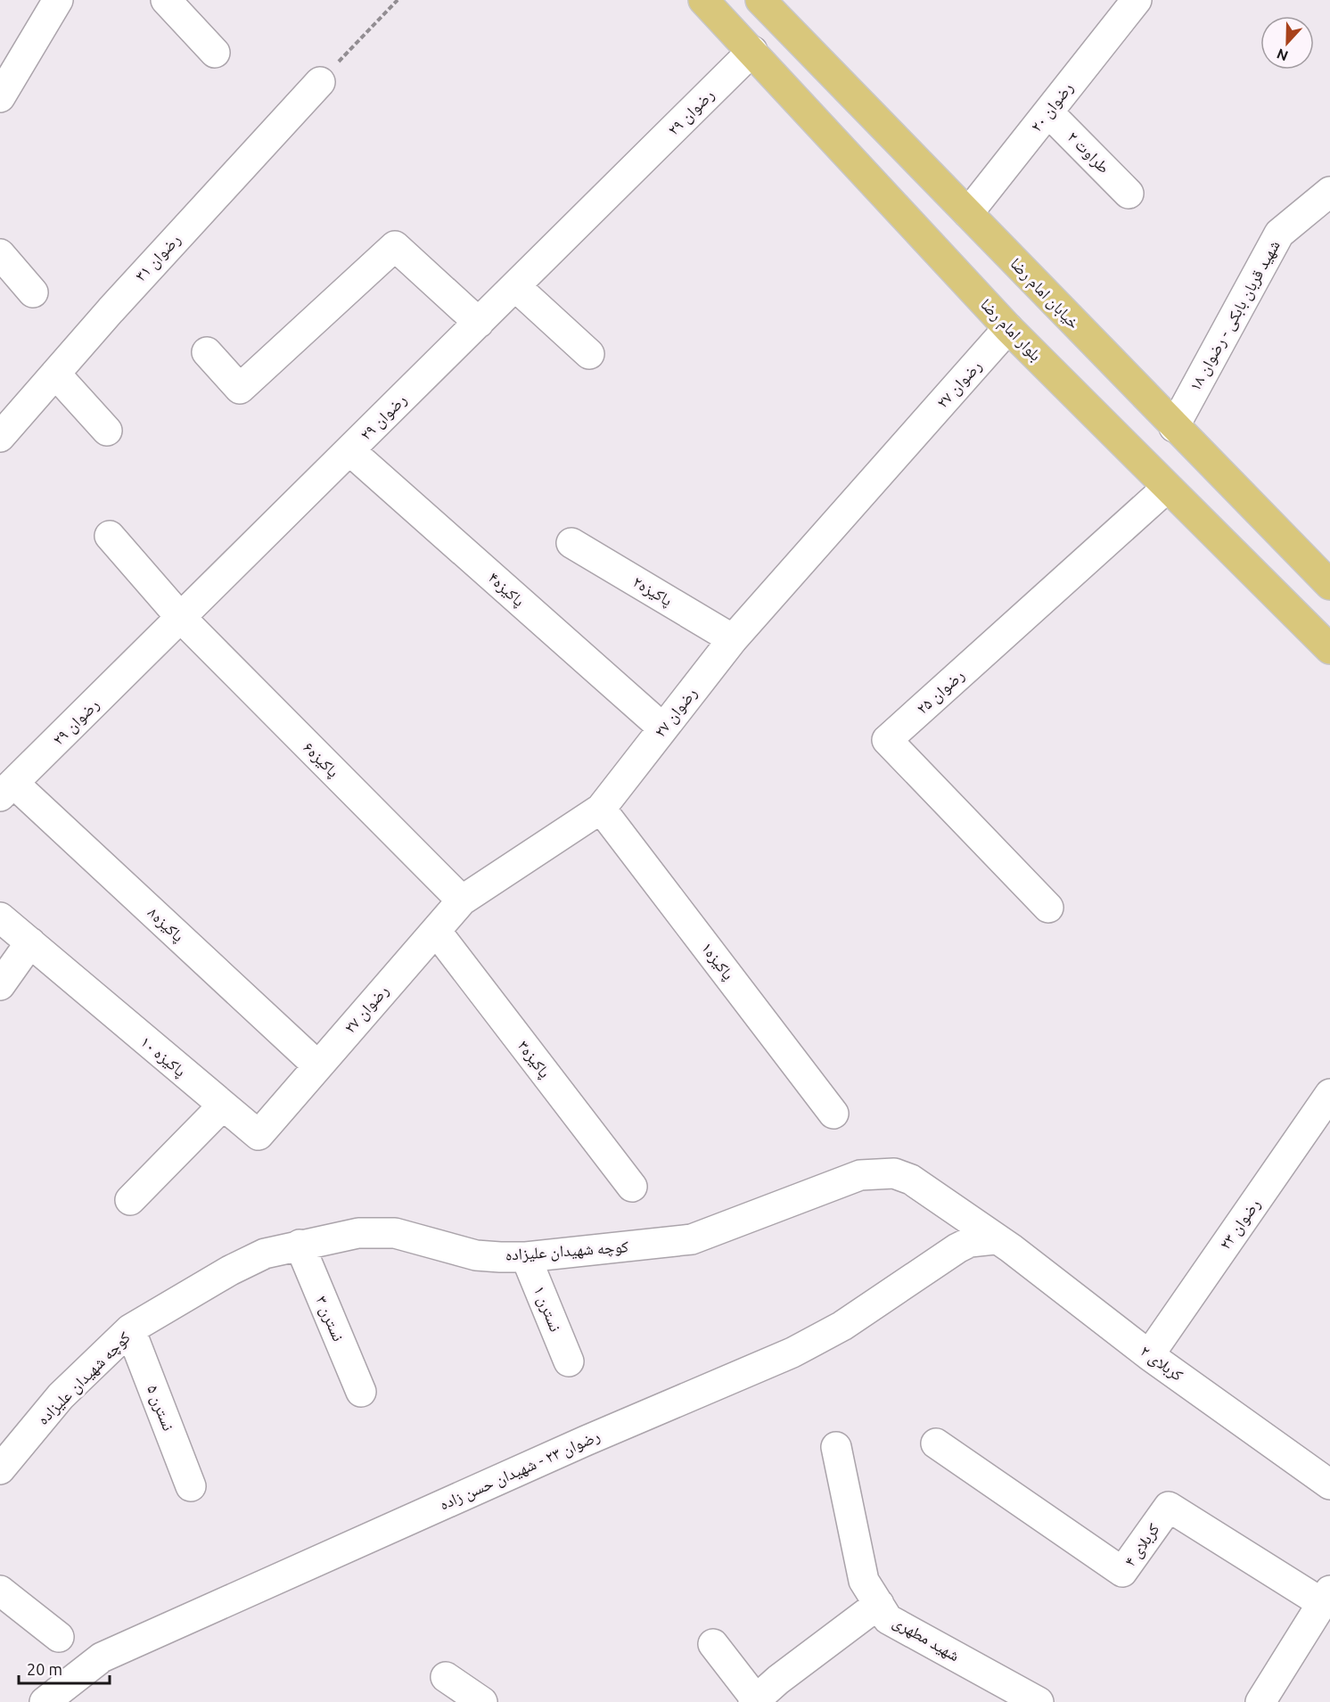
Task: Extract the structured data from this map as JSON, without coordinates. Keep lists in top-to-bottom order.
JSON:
{
  "streets": {
    "main road": ["خیابان امام رضا", "بلوار امام رضا"],
    "street": [
      "رضوان ۲۰",
      "رضوان ۲۹",
      "طراوت ۲",
      "رضوان ۳۱",
      "شهید قربان بابکی - رضوان ۱۸",
      "رضوان ۲۷",
      "پاکیزه۴",
      "پاکیزه۲",
      "رضوان ۲۵",
      "پاکیزه۶",
      "پاکیزه۸",
      "پاکیزه۱",
      "پاکیزه ۱۰",
      "پاکیزه۳",
      "رضوان ۲۳",
      "کوچه شهیدان علیزاده",
      "نسترن ۱",
      "نسترن ۳",
      "کربلای ۲",
      "نسترن ۵",
      "رضوان ۲۳ - شهیدان حسن زاده",
      "کربلای ۴",
      "شهید مطهری"
    ]
  },
  "crossings": [
    ["رضوان ۲۰", "طراوت ۲"],
    ["رضوان ۲۰", "خیابان امام رضا"],
    ["رضوان ۲۹", "بلوار امام رضا"],
    ["رضوان ۲۹", "پاکیزه۴"],
    ["رضوان ۲۹", "پاکیزه۶"],
    ["رضوان ۲۹", "پاکیزه۸"],
    ["خیابان امام رضا", "شهید قربان بابکی - رضوان ۱۸"],
    ["بلوار امام رضا", "رضوان ۲۷"],
    ["بلوار امام رضا", "رضوان ۲۵"],
    ["رضوان ۲۷", "پاکیزه۴"],
    ["رضوان ۲۷", "پاکیزه۲"],
    ["رضوان ۲۷", "پاکیزه۶"],
    ["رضوان ۲۷", "پاکیزه۸"],
    ["رضوان ۲۷", "پاکیزه۱"],
    ["رضوان ۲۷", "پاکیزه ۱۰"],
    ["رضوان ۲۷", "پاکیزه۳"],
    ["پاکیزه۸", "پاکیزه ۱۰"],
    ["رضوان ۲۳", "کربلای ۲"],
    ["کوچه شهیدان علیزاده", "نسترن ۱"],
    ["کوچه شهیدان علیزاده", "نسترن ۳"],
    ["کوچه شهیدان علیزاده", "کربلای ۲"],
    ["کوچه شهیدان علیزاده", "نسترن ۵"],
    ["کوچه شهیدان علیزاده", "رضوان ۲۳ - شهیدان حسن زاده"],
    ["کربلای ۲", "رضوان ۲۳ - شهیدان حسن زاده"]
  ],
  "scale_bar": "20 m",
  "north": "bottom"
}
